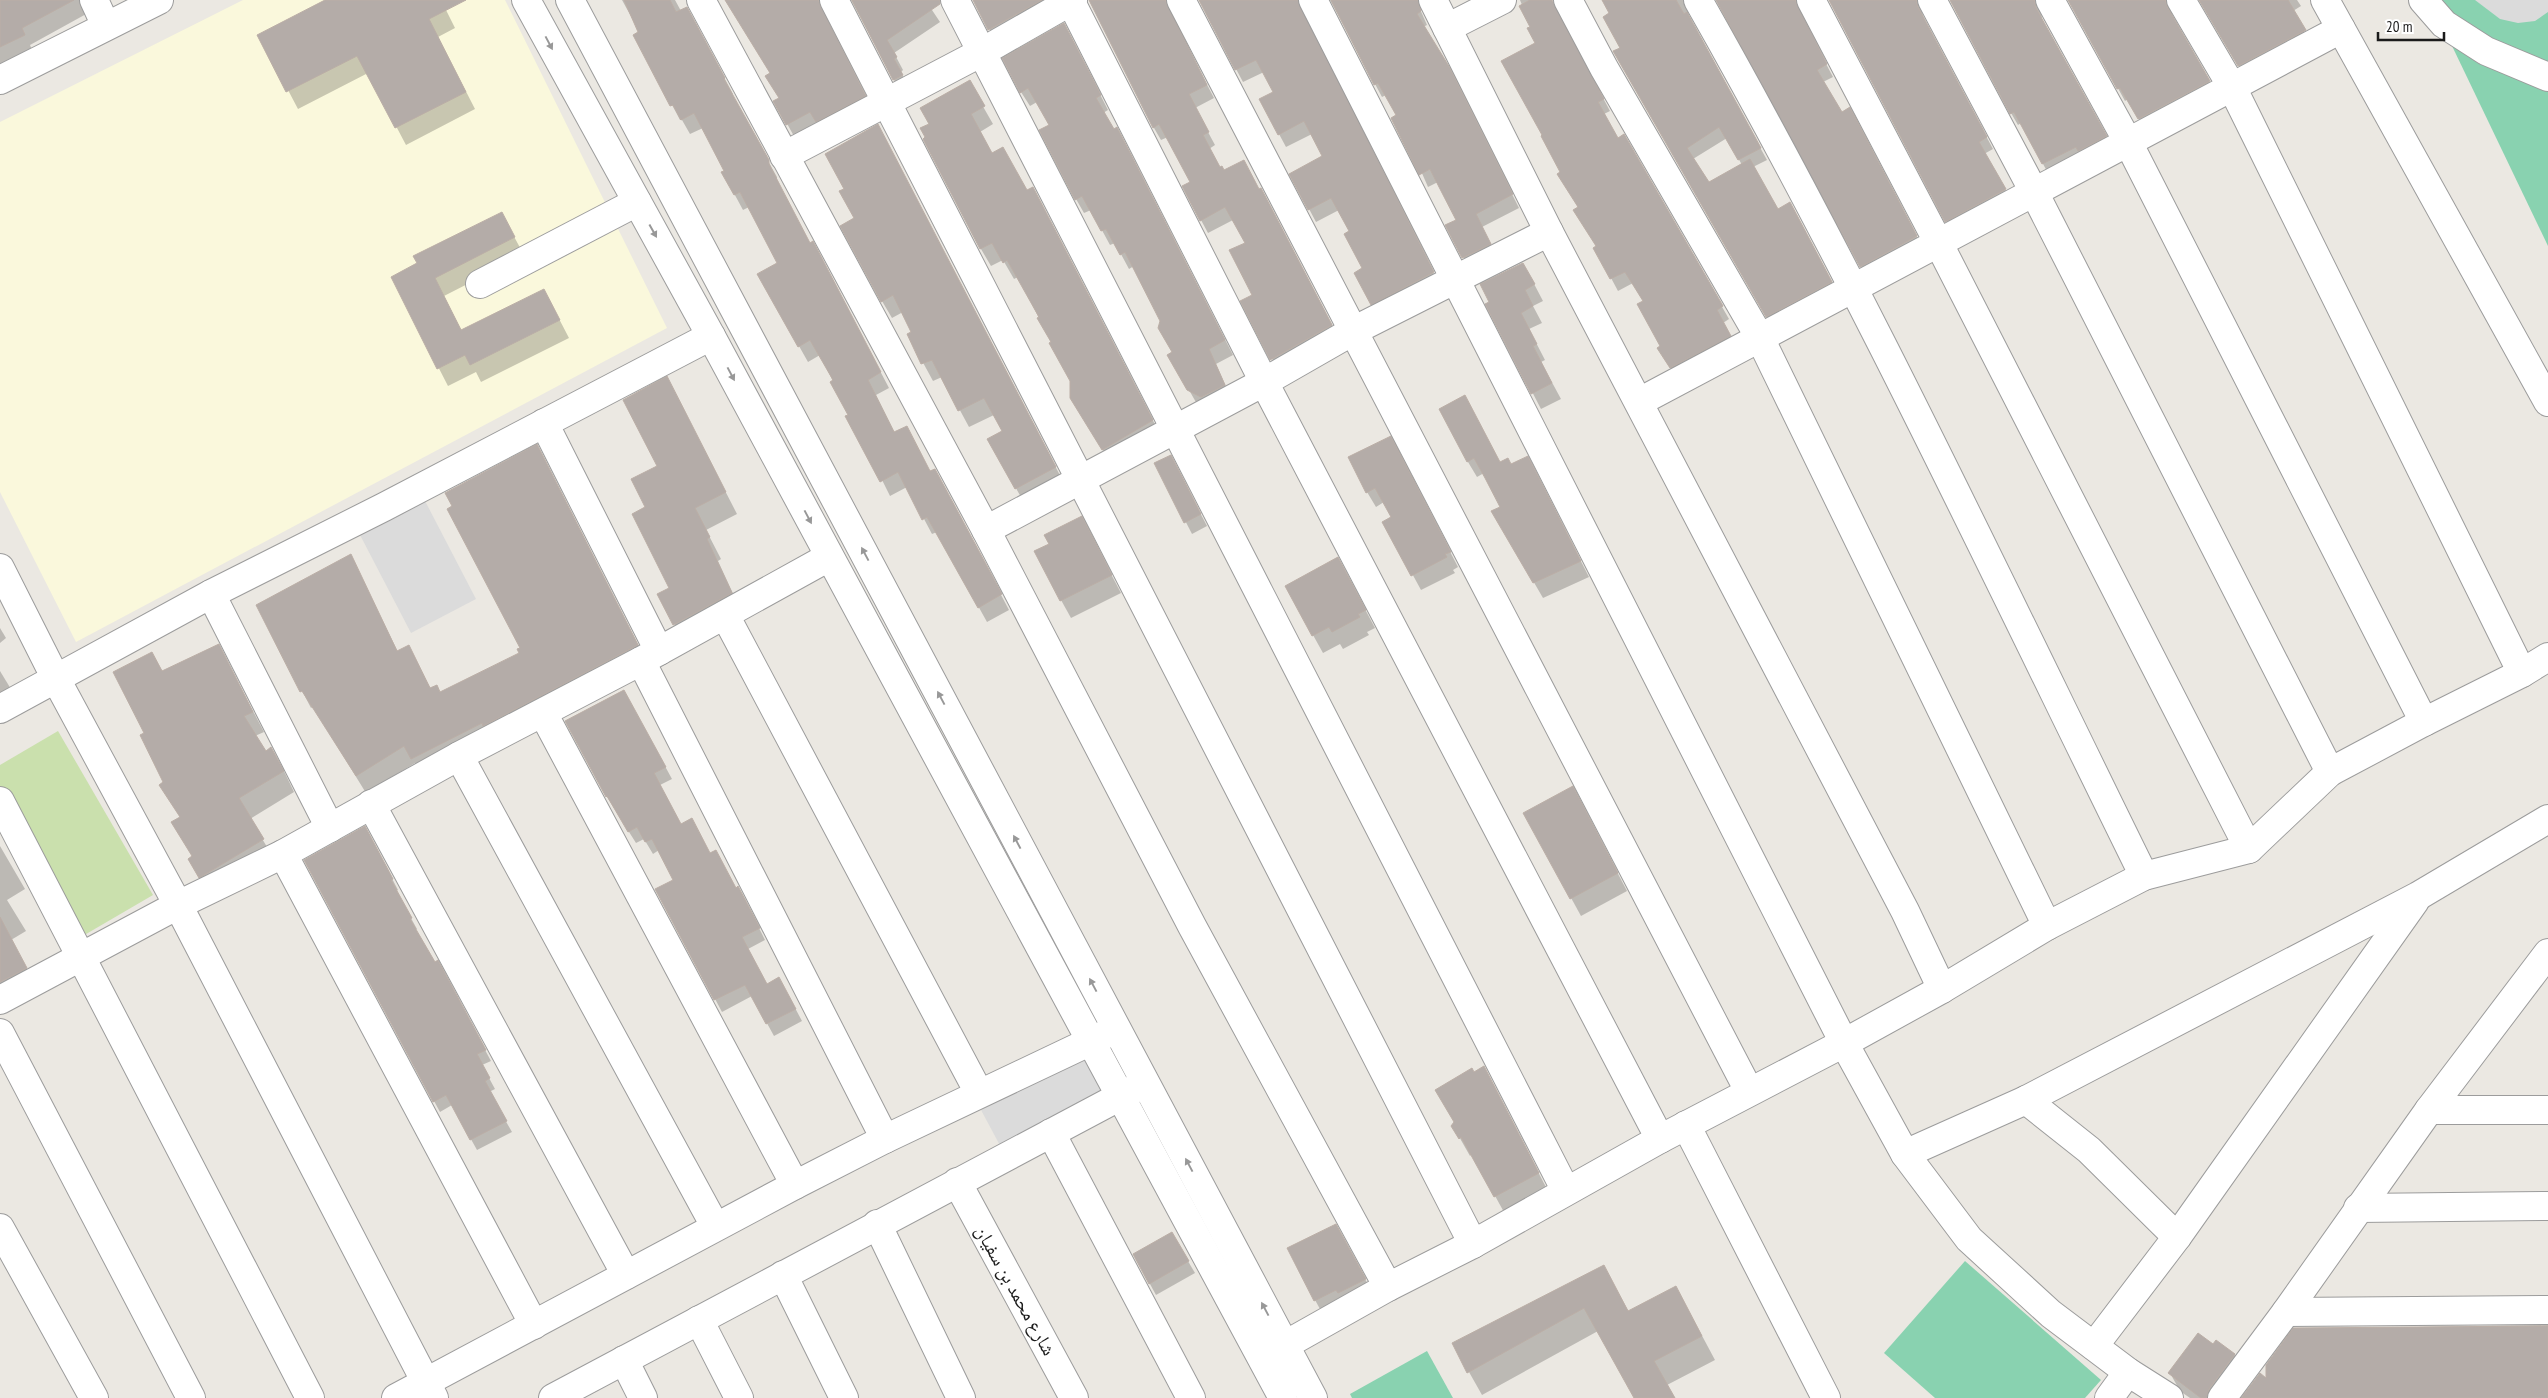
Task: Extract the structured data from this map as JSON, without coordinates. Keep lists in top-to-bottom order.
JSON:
{
  "streets": {
    "street": ["شارع محمد بن سفيان"]
  },
  "scale_bar": "20 m"
}
